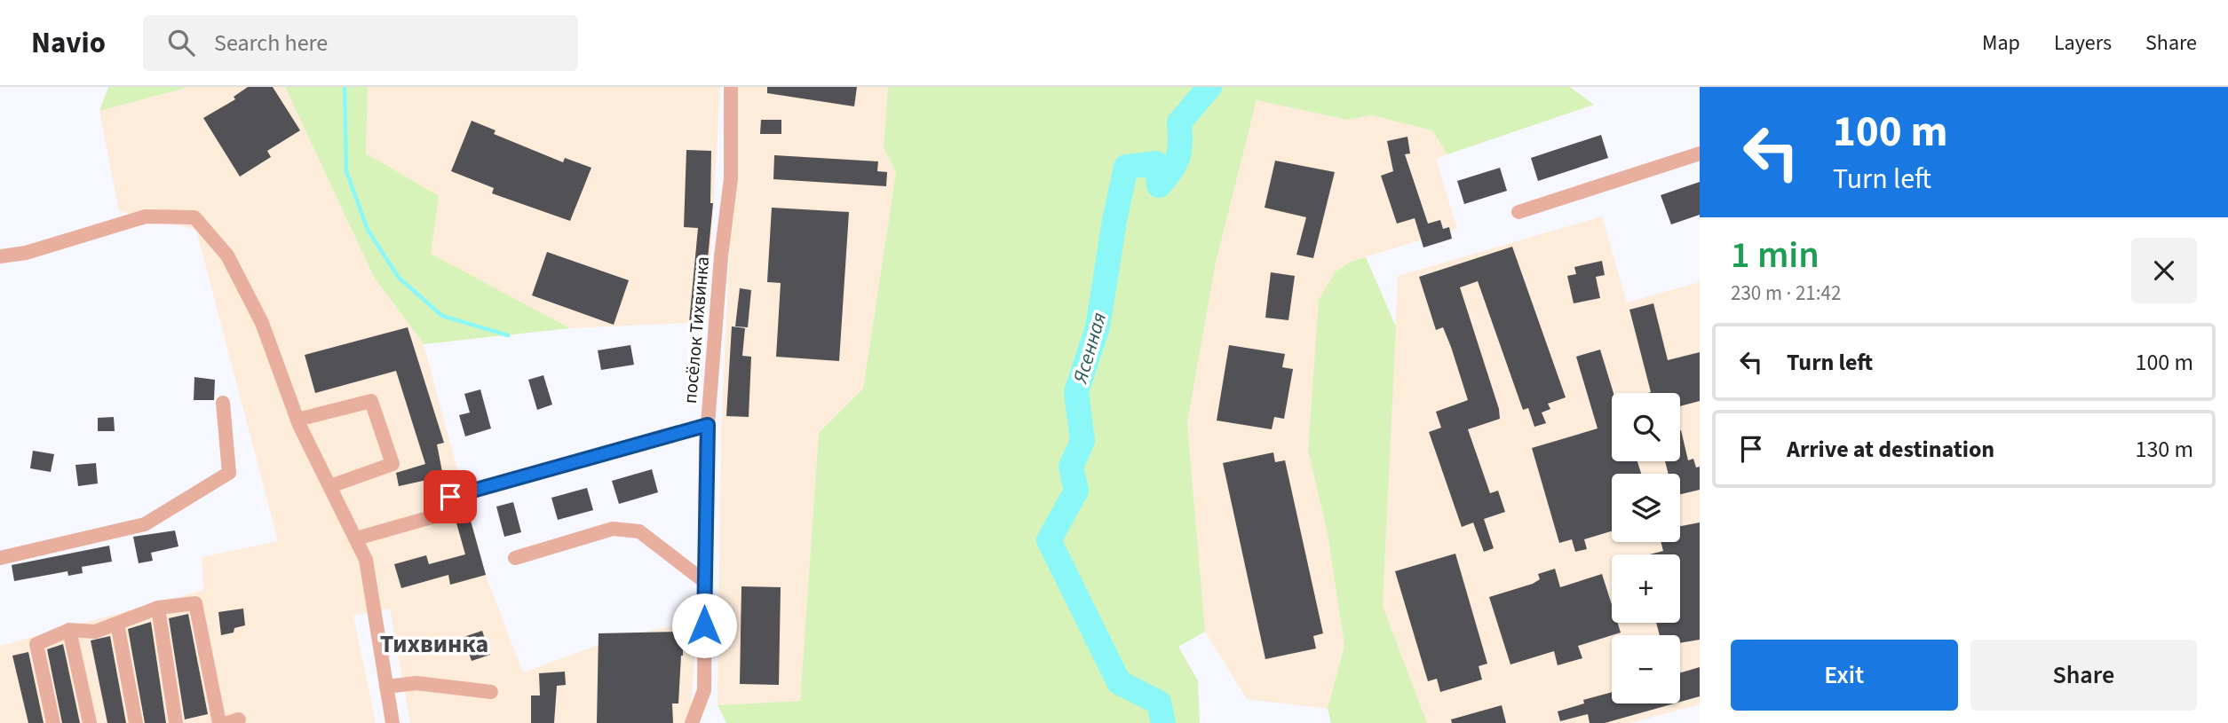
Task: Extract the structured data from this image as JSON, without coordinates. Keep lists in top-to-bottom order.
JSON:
{
  "streets": {
    "street": ["посёлок Тихвинка"]
  },
  "districts": ["Тихвинка"],
  "water": ["Ясенная"],
  "page": {
    "header": "Navio",
    "search": "Search here",
    "nav": ["Map", "Layers", "Share"],
    "turn": ["100 m", "Turn left"],
    "heading": ["1 min", "230 m · 21:42"],
    "list": [
      {
        "name": "Turn left",
        "value": "100 m"
      },
      {
        "name": "Arrive at destination",
        "value": "130 m"
      }
    ],
    "map_buttons": ["+", "−"],
    "buttons": ["Exit", "Share"]
  }
}
